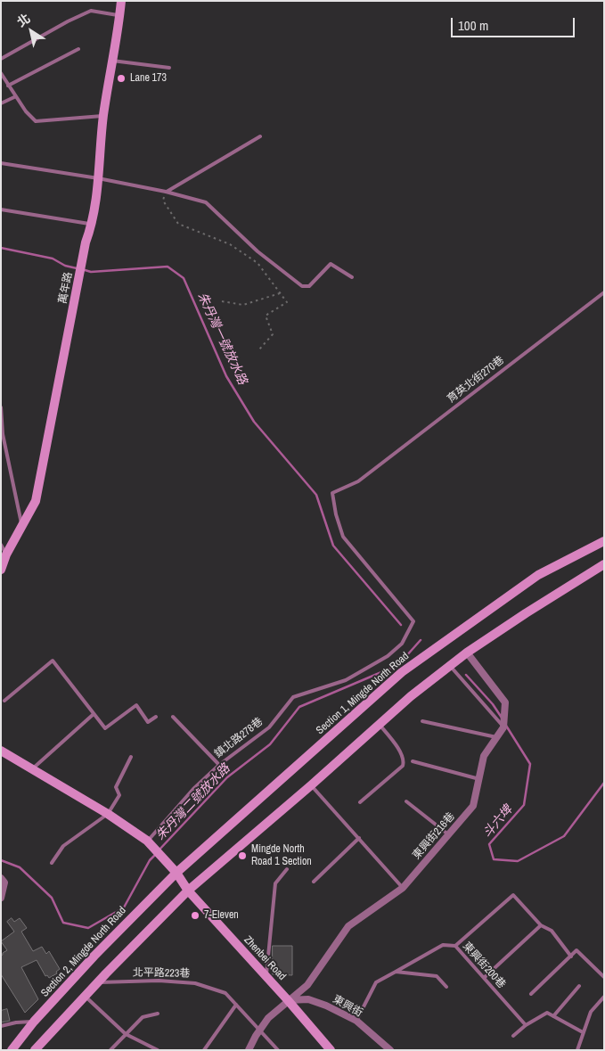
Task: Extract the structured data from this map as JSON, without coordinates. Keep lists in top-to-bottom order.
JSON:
{
  "streets": {
    "street": [
      "萬年路",
      "Section 1, Mingde North Road",
      "東興街216巷",
      "Section 2, Mingde North Road",
      "Zhenbei Road",
      "東興街"
    ],
    "lane": [
      "育英北街270巷",
      "鎮北路278巷",
      "東興街200巷",
      "北平路223巷"
    ]
  },
  "crossings": [
    ["育英北街270巷", "鎮北路278巷"],
    ["Section 1, Mingde North Road", "Section 2, Mingde North Road"],
    ["Section 1, Mingde North Road", "Zhenbei Road"],
    ["鎮北路278巷", "Zhenbei Road"],
    ["東興街216巷", "Zhenbei Road"],
    ["東興街216巷", "北平路223巷"],
    ["東興街216巷", "東興街"],
    ["Section 2, Mingde North Road", "Zhenbei Road"],
    ["Zhenbei Road", "東興街"],
    ["東興街200巷", "東興街"]
  ],
  "water": ["朱丹灣一號放水路", "朱丹灣二號放水路", "斗六埤"],
  "places": ["Lane 173", "Mingde North Road 1 Section", "7-Eleven"],
  "scale_bar": "100 m",
  "north": "top left"
}
